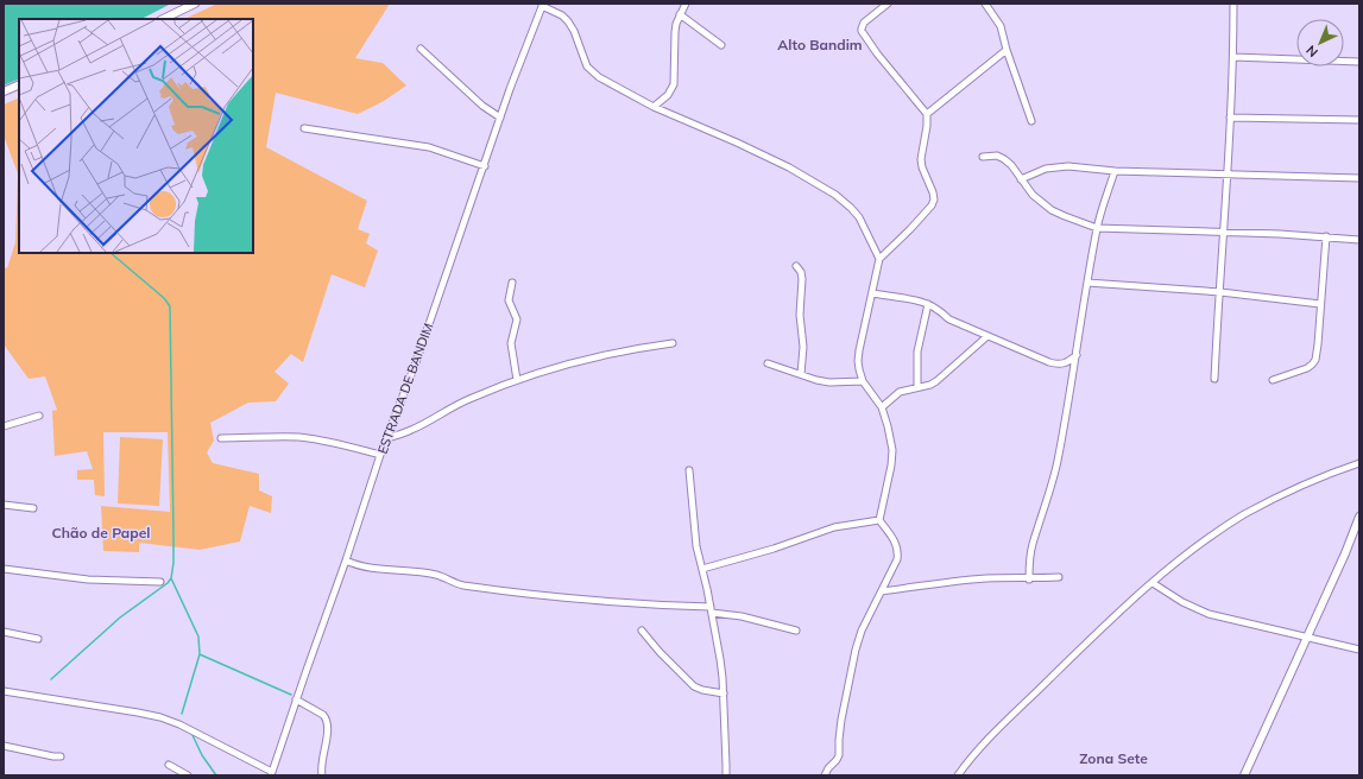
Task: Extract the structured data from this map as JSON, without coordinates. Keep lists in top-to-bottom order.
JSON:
{
  "streets": {
    "street": ["ESTRADA DE BANDIM"]
  },
  "districts": ["Alto Bandim", "Chão de Papel", "Zona Sete"],
  "north": "bottom left"
}
